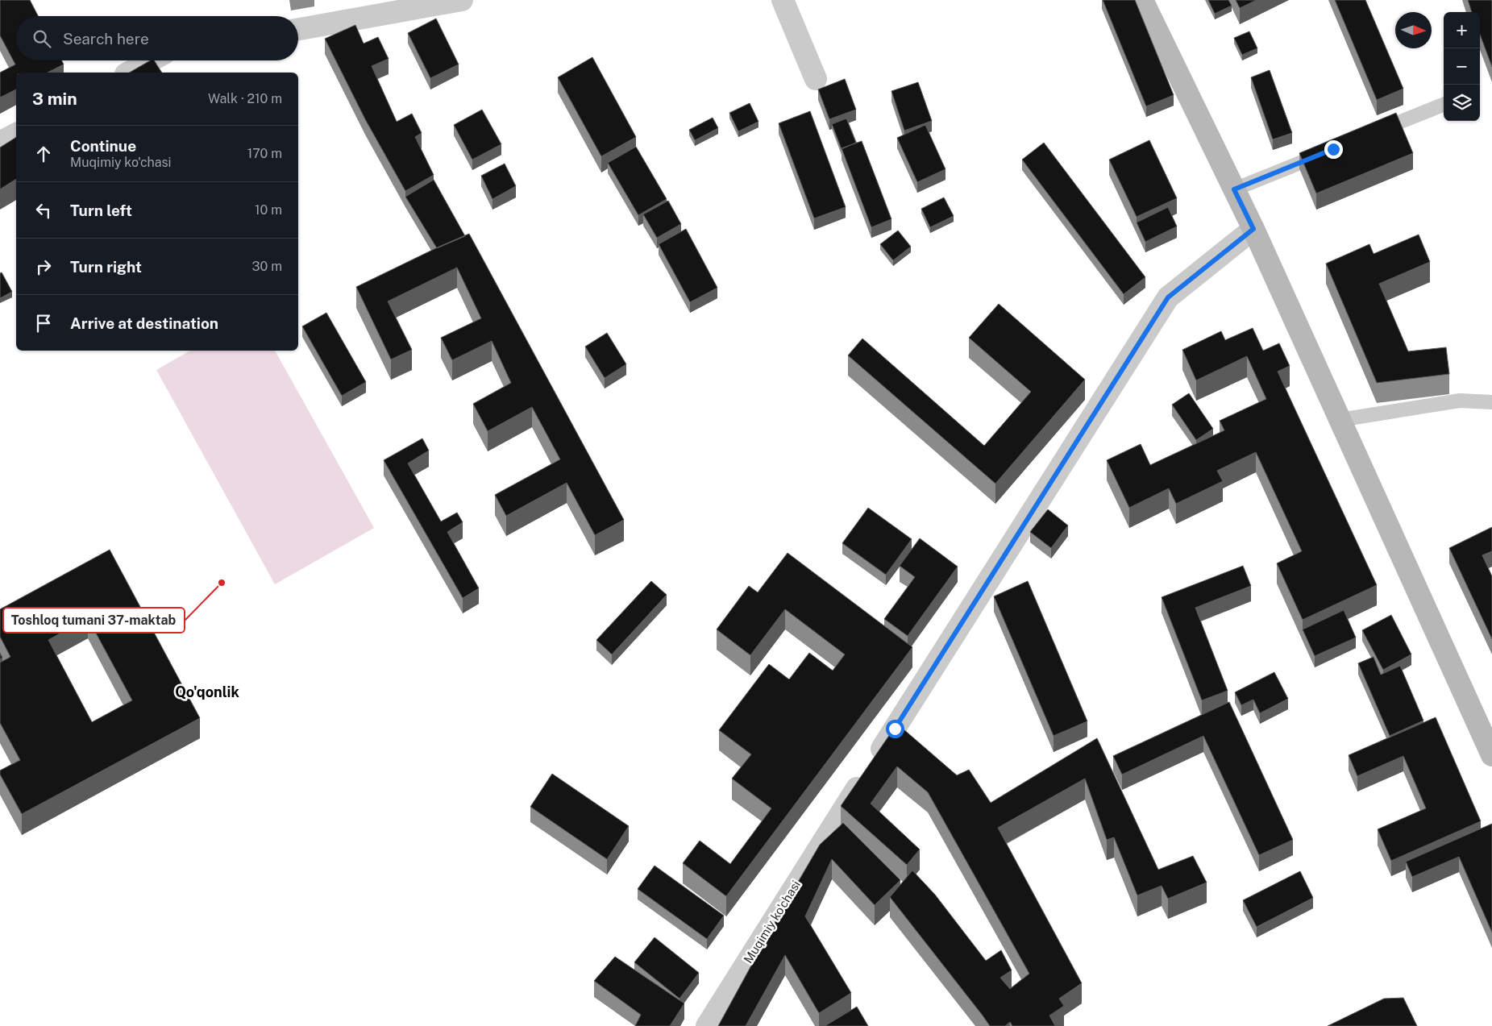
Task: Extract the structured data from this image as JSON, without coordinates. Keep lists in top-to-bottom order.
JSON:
{
  "streets": {
    "street": ["Muqimiy ko'chasi"]
  },
  "districts": ["Qo'qonlik"],
  "places": ["Toshloq tumani 37-maktab"],
  "north": "right",
  "page": {
    "map_buttons": ["+", "−"],
    "search": "Search here",
    "heading": ["3 min", "Walk · 210 m"],
    "list": [
      ["Continue", "Muqimiy ko'chasi", "170 m"],
      ["Turn left", "10 m"],
      ["Turn right", "30 m"],
      "Arrive at destination"
    ]
  }
}
